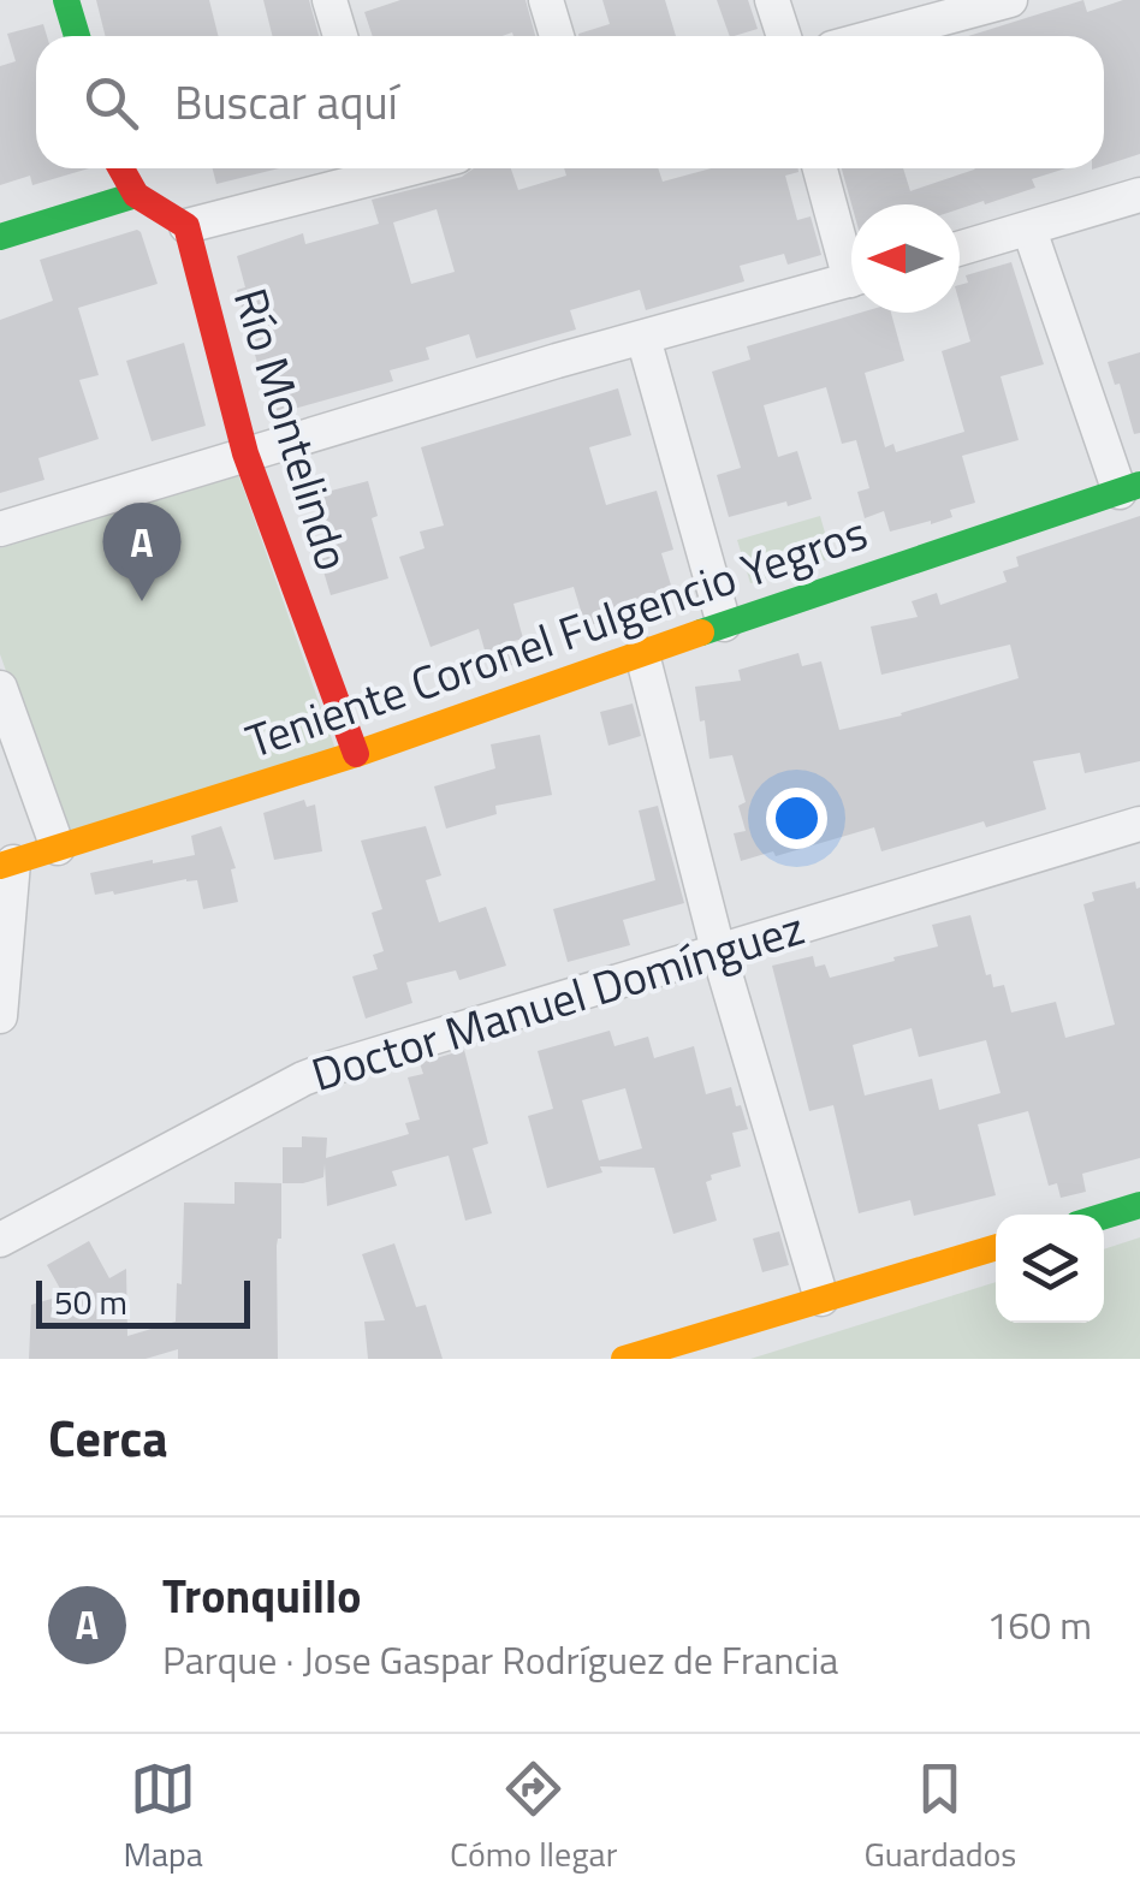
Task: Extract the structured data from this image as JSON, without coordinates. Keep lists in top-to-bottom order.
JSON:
{
  "streets": {
    "street": ["Río Montelindo", "Teniente Coronel Fulgencio Yegros", "Doctor Manuel Domínguez"]
  },
  "crossings": [
    ["Río Montelindo", "Teniente Coronel Fulgencio Yegros"]
  ],
  "scale_bar": "50 m",
  "north": "left",
  "page": {
    "search": "Buscar aquí",
    "pins": "A",
    "scale": "50 m",
    "heading": "Cerca",
    "list": [
      {
        "mark": "A",
        "name": "Tronquillo",
        "note": "Parque · Jose Gaspar Rodríguez de Francia",
        "value": "160 m"
      }
    ],
    "nav": ["Mapa", "Cómo llegar", "Guardados"]
  }
}
